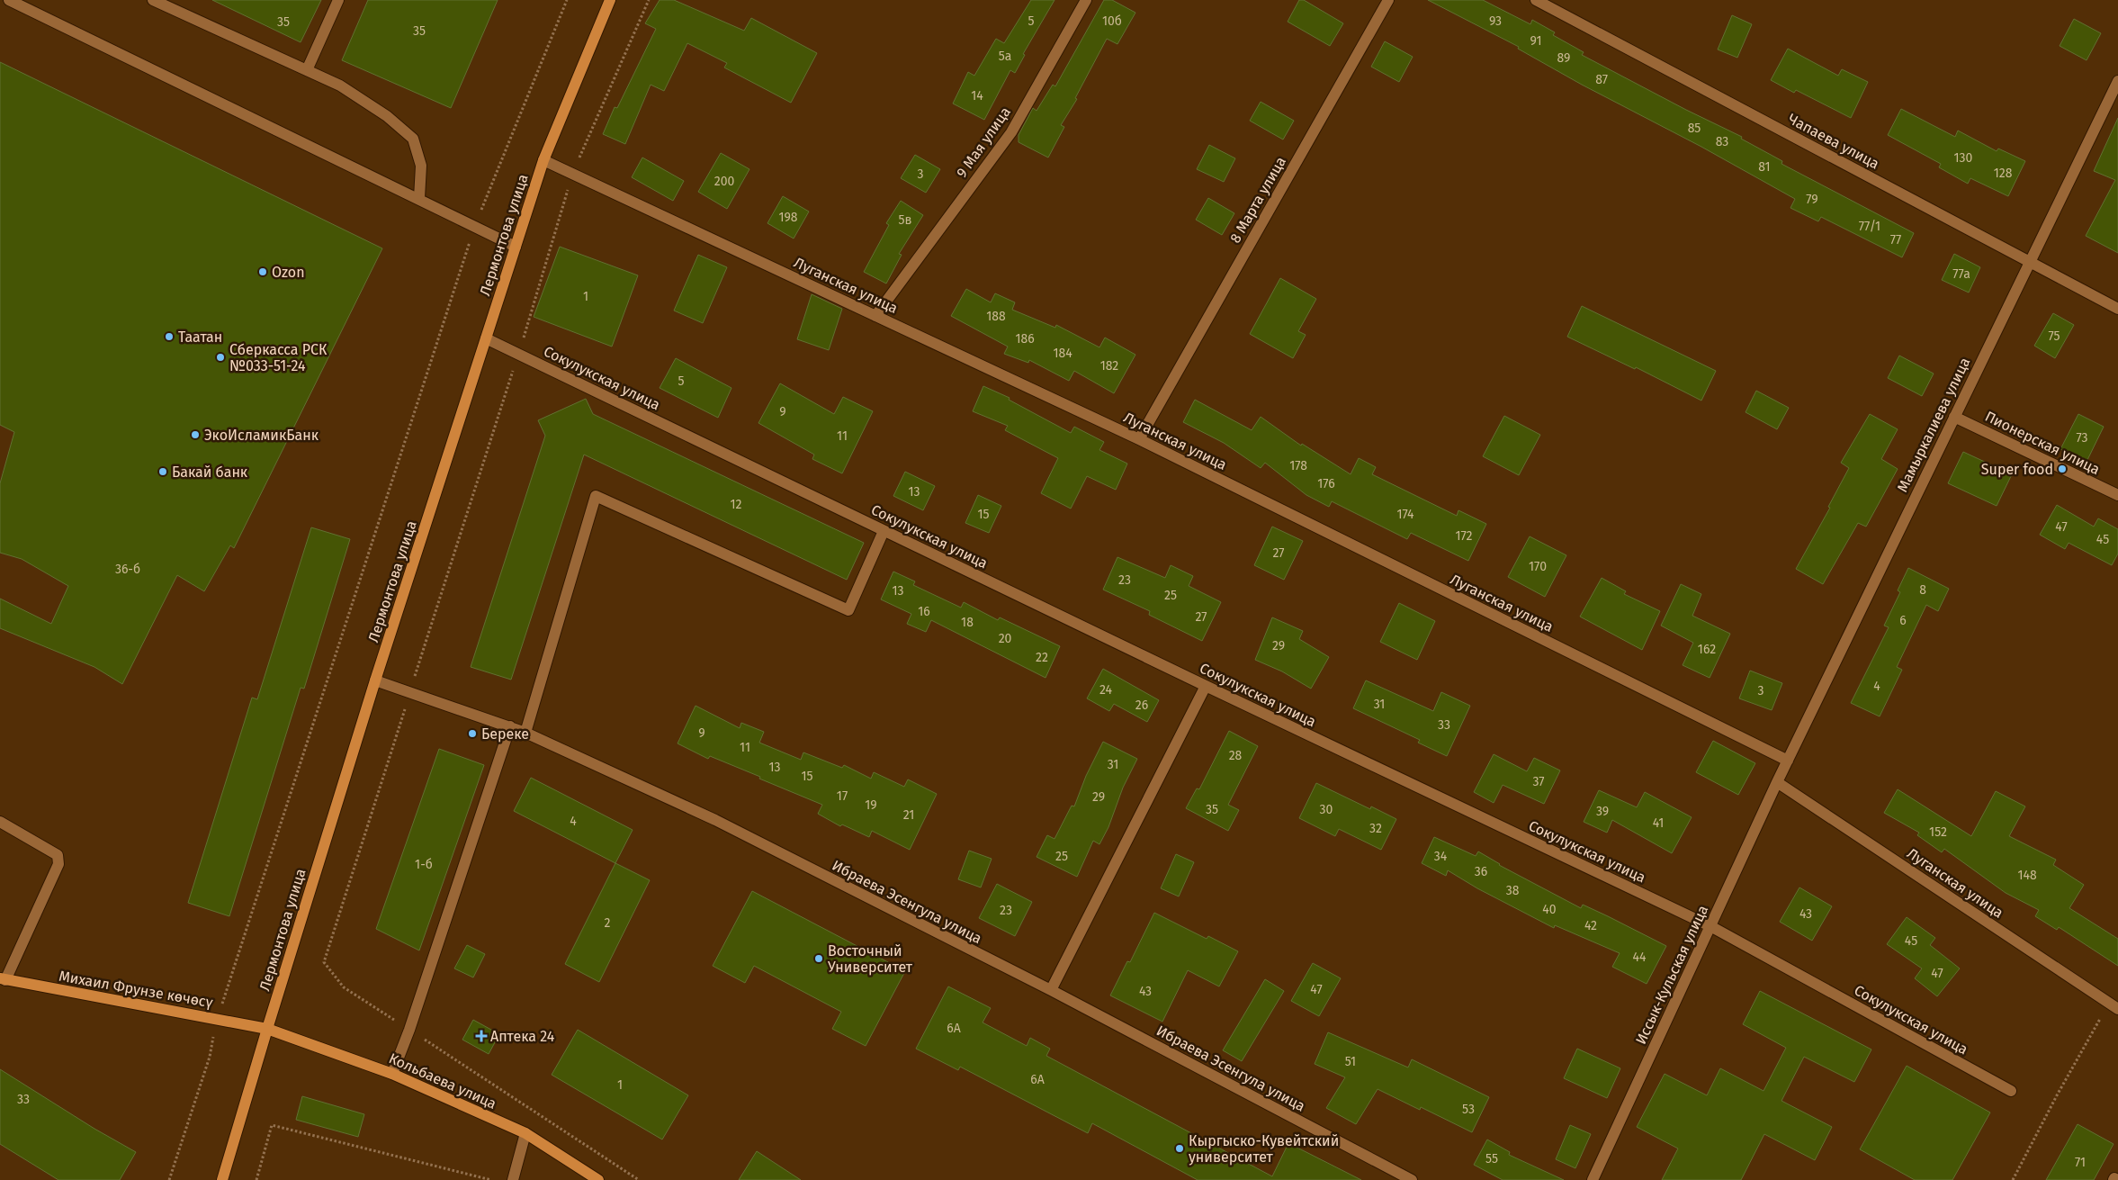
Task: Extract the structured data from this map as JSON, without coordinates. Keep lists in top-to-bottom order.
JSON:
{
  "streets": {
    "main road": ["Лермонтова улица", "Михаил Фрунзе көчөсү", "Кольбаева улица"],
    "street": [
      "Чапаева улица",
      "9 Мая улица",
      "8 Марта улица",
      "Луганская улица",
      "Сокулукская улица",
      "Мамыркалиева улица",
      "Пионерская улица",
      "Ибраева Эсенгула улица",
      "Иссык-Кульская улица"
    ]
  },
  "crossings": [
    ["Чапаева улица", "Мамыркалиева улица"],
    ["9 Мая улица", "Луганская улица"],
    ["8 Марта улица", "Луганская улица"],
    ["Лермонтова улица", "Луганская улица"],
    ["Лермонтова улица", "Сокулукская улица"],
    ["Лермонтова улица", "Ибраева Эсенгула улица"],
    ["Лермонтова улица", "Михаил Фрунзе көчөсү"],
    ["Лермонтова улица", "Кольбаева улица"],
    ["Луганская улица", "Мамыркалиева улица"],
    ["Луганская улица", "Иссык-Кульская улица"],
    ["Сокулукская улица", "Иссык-Кульская улица"],
    ["Мамыркалиева улица", "Пионерская улица"],
    ["Мамыркалиева улица", "Иссык-Кульская улица"],
    ["Михаил Фрунзе көчөсү", "Кольбаева улица"]
  ],
  "places": {
    "other": [
      "Ozon",
      "Таатан",
      "Сберкасса РСК №033-51-24",
      "ЭкоИсламикБанк",
      "Super food",
      "Бакай банк",
      "Береке",
      "Восточный Университет",
      "Кыргыско-Кувейтский университет"
    ],
    "health": ["Аптека 24"]
  },
  "house_numbers": [
    "5",
    "10б",
    "93",
    "35",
    "35",
    "91",
    "5а",
    "89",
    "87",
    "14",
    "85",
    "83",
    "130",
    "81",
    "128",
    "3",
    "200",
    "79",
    "198",
    "5в",
    "77/1",
    "77",
    "77а",
    "1",
    "188",
    "75",
    "186",
    "184",
    "182",
    "5",
    "9",
    "11",
    "73",
    "178",
    "176",
    "13",
    "12",
    "15",
    "174",
    "47",
    "172",
    "45",
    "27",
    "170",
    "36-б",
    "23",
    "8",
    "13",
    "25",
    "16",
    "27",
    "6",
    "18",
    "20",
    "29",
    "162",
    "22",
    "4",
    "24",
    "3",
    "31",
    "26",
    "33",
    "9",
    "11",
    "28",
    "31",
    "13",
    "15",
    "37",
    "17",
    "29",
    "19",
    "35",
    "30",
    "39",
    "21",
    "4",
    "41",
    "32",
    "152",
    "25",
    "34",
    "1-б",
    "36",
    "148",
    "38",
    "40",
    "23",
    "43",
    "2",
    "42",
    "45",
    "44",
    "47",
    "47",
    "43",
    "6А",
    "51",
    "6А",
    "1",
    "33",
    "53",
    "55",
    "71"
  ]
}
